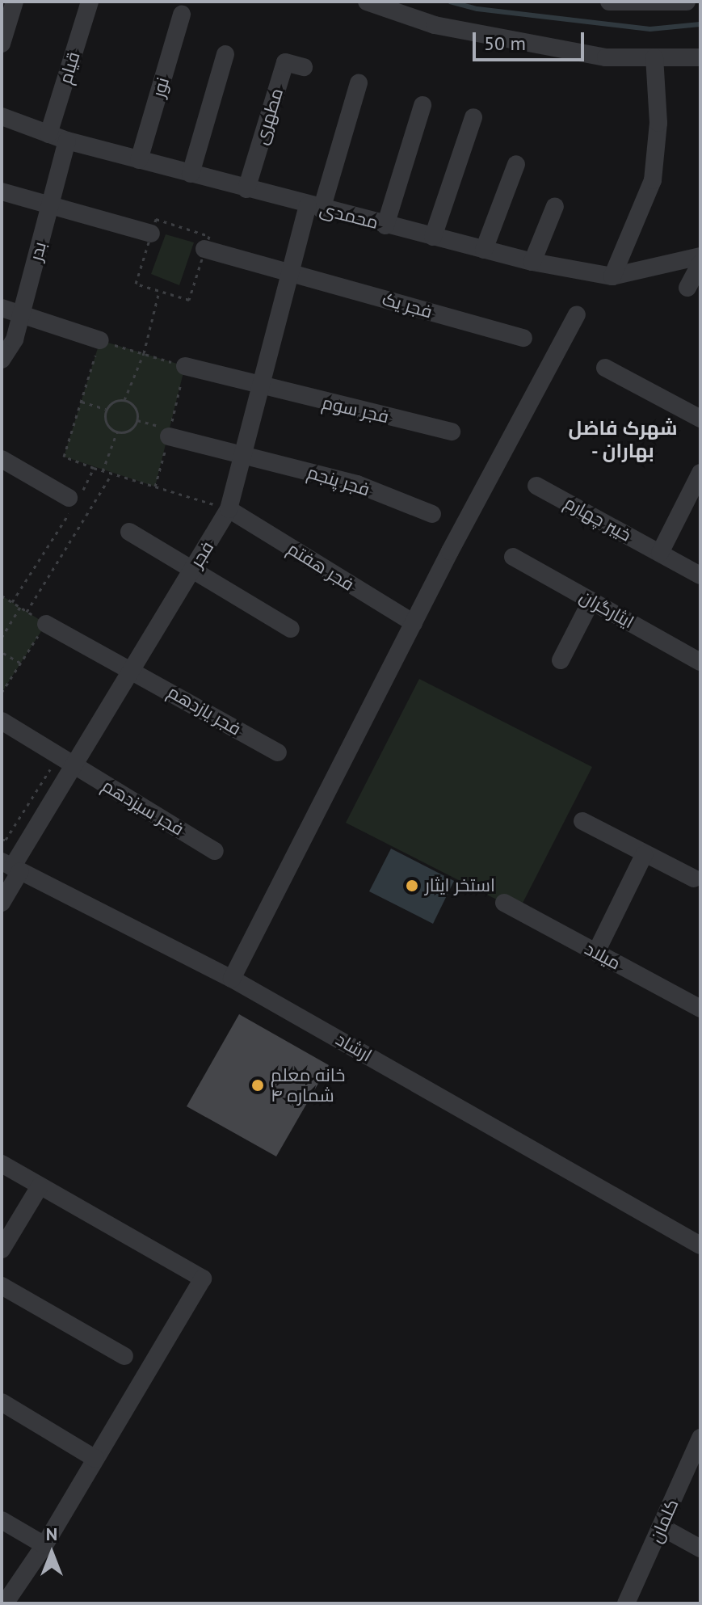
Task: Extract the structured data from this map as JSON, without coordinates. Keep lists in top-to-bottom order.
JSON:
{
  "streets": {
    "street": [
      "قیام",
      "نور",
      "مطهری",
      "محمدی",
      "بدر",
      "فجر یک",
      "فجر سوم",
      "فجر پنجم",
      "خیبر چهارم",
      "فجر",
      "فجر هفتم",
      "ایثارگران",
      "فجر یازدهم",
      "فجر سیزدهم",
      "میلاد",
      "ارشاد",
      "کلمان"
    ]
  },
  "crossings": [
    ["قیام", "محمدی"],
    ["نور", "محمدی"],
    ["مطهری", "محمدی"],
    ["محمدی", "بدر"],
    ["محمدی", "فجر"],
    ["فجر یک", "فجر"],
    ["فجر سوم", "فجر"],
    ["فجر پنجم", "فجر"],
    ["فجر", "فجر هفتم"],
    ["فجر", "فجر یازدهم"],
    ["فجر", "فجر سیزدهم"],
    ["فجر", "ارشاد"]
  ],
  "districts": ["شهرک فاضل - بهاران"],
  "places": ["استخر ایثار", "خانه معلم شماره ۴"],
  "scale_bar": "50 m",
  "north": "top"
}
